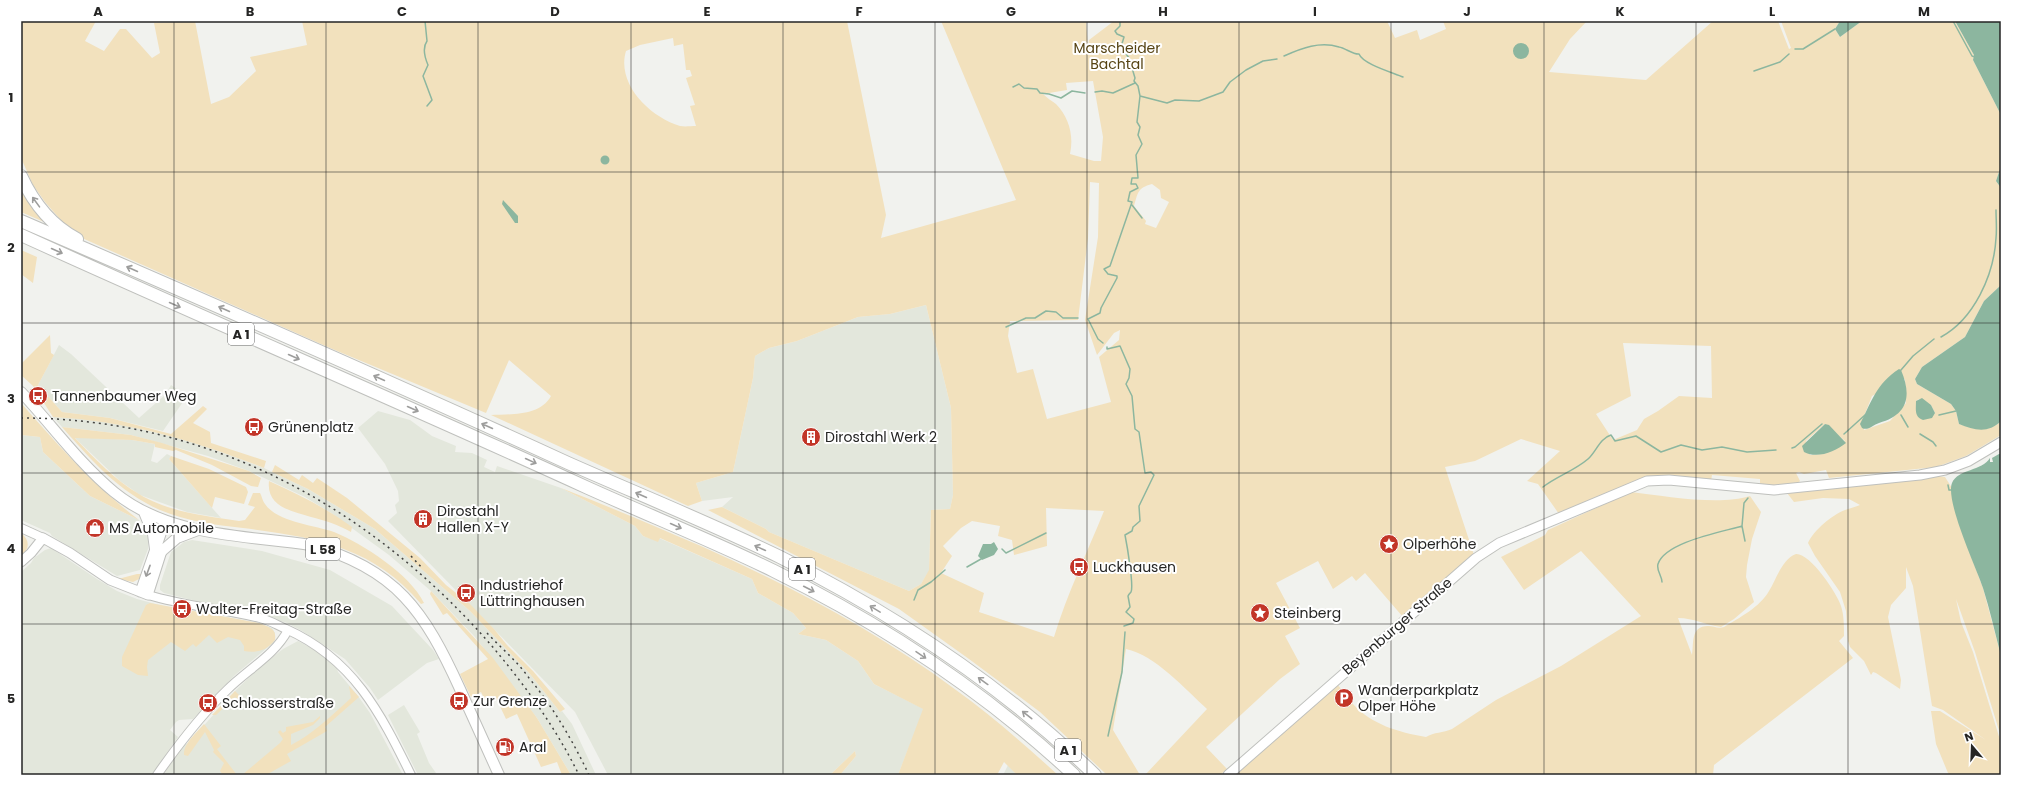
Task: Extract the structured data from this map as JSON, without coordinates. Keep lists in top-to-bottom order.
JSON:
{
  "streets": {
    "highway": ["A 1"],
    "main road": ["L 58", "Beyenburger Straße"]
  },
  "parks": ["Marscheider Bachtal"],
  "places": {
    "bus stop": [
      "Tannenbaumer Weg",
      "Grünenplatz",
      "Luckhausen",
      "Industriehof Lüttringhausen",
      "Walter-Freitag-Straße",
      "Zur Grenze",
      "Schlosserstraße"
    ],
    "building": ["Dirostahl Werk 2", "Dirostahl Hallen X-Y"],
    "shop": ["MS Automobile"],
    "place": ["Olperhöhe", "Steinberg"],
    "parking": ["Wanderparkplatz Olper Höhe"],
    "fuel station": ["Aral"]
  },
  "north": "top",
  "grid": {
    "columns": [
      "A",
      "B",
      "C",
      "D",
      "E",
      "F",
      "G",
      "H",
      "I",
      "J",
      "K",
      "L",
      "M"
    ],
    "rows": [
      "1",
      "2",
      "3",
      "4",
      "5"
    ]
  }
}
